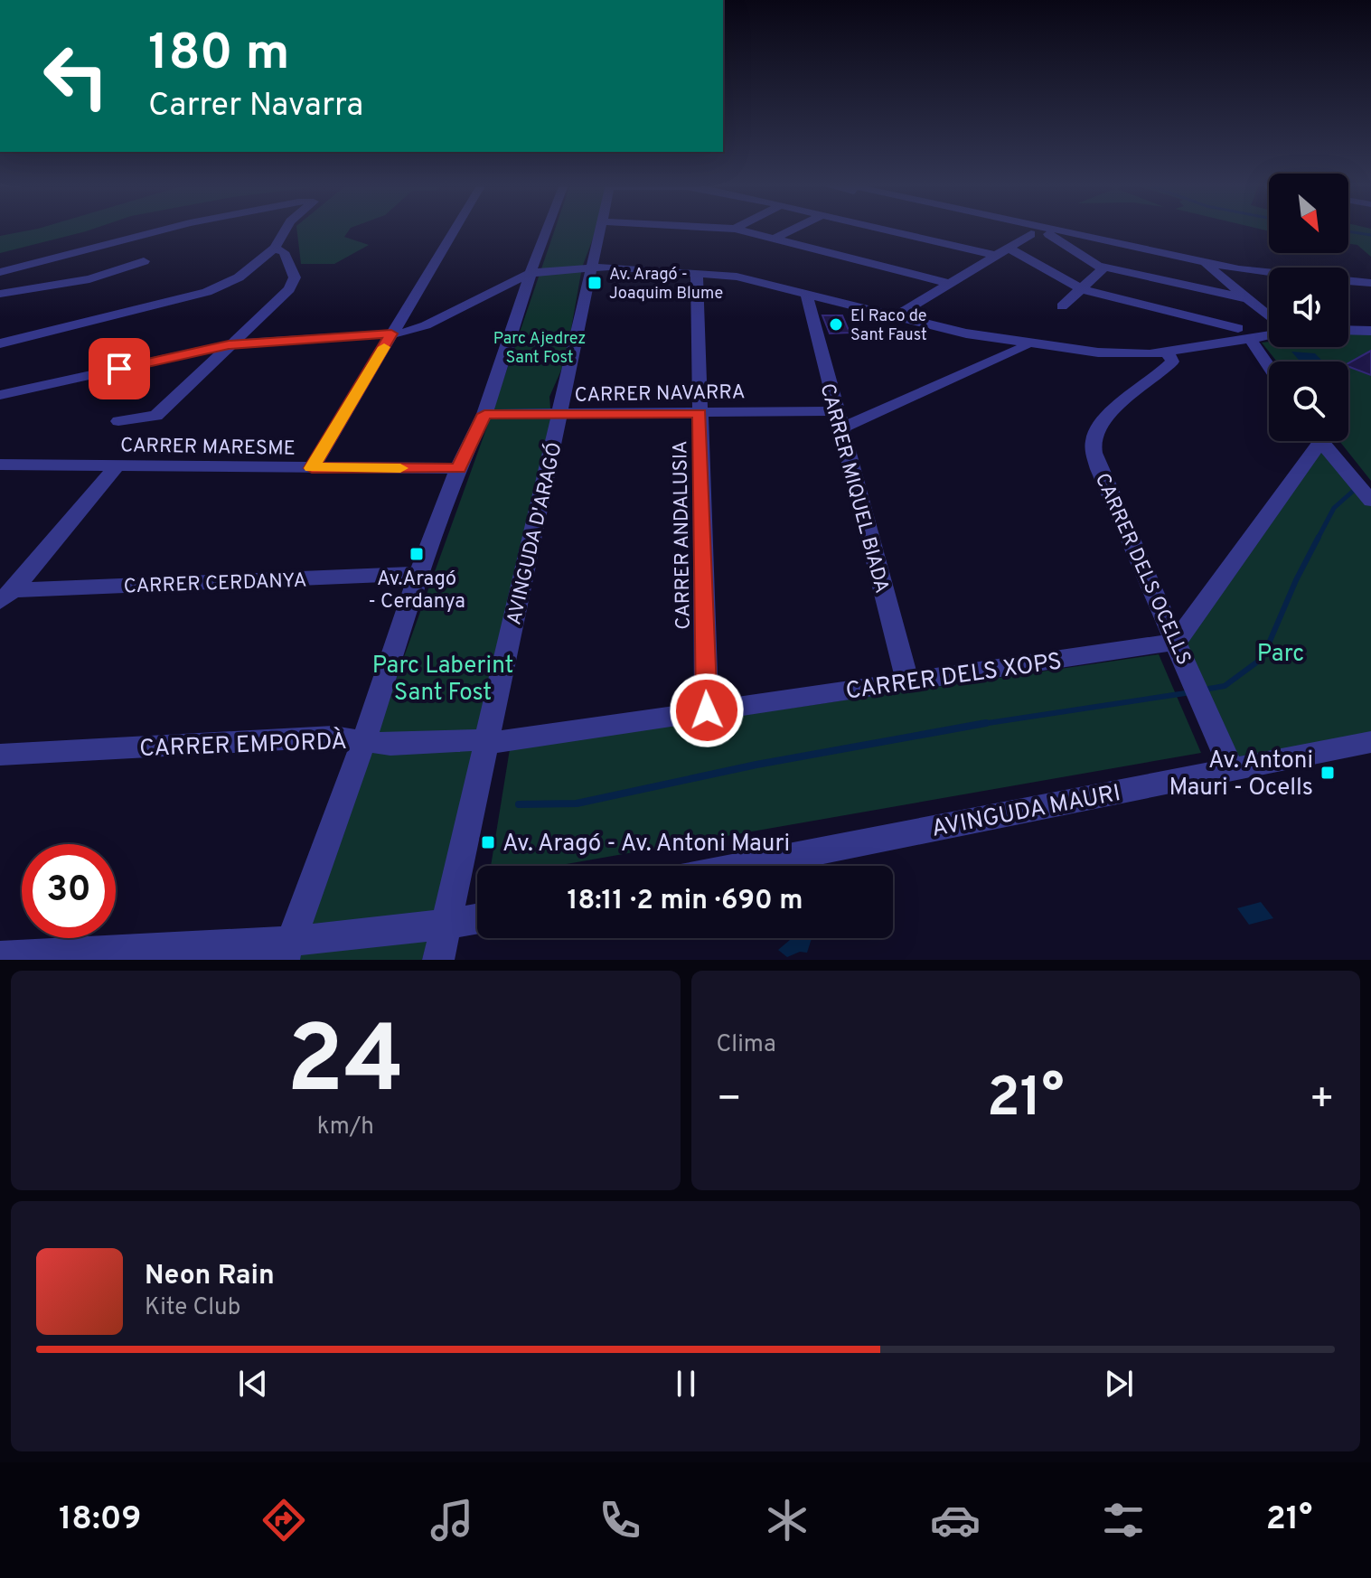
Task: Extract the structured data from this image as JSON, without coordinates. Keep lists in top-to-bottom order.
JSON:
{
  "streets": {
    "street": [
      "CARRER NAVARRA",
      "CARRER MARESME",
      "CARRER MIQUEL BIADA",
      "AVINGUDA D'ARAGÓ",
      "CARRER ANDALUSIA",
      "CARRER DELS OCELLS",
      "CARRER CERDANYA",
      "CARRER DELS XOPS",
      "CARRER EMPORDÀ",
      "AVINGUDA MAURI"
    ]
  },
  "crossings": [
    ["CARRER NAVARRA", "CARRER MIQUEL BIADA"],
    ["CARRER NAVARRA", "AVINGUDA D'ARAGÓ"],
    ["CARRER NAVARRA", "CARRER ANDALUSIA"],
    ["CARRER MIQUEL BIADA", "CARRER DELS XOPS"],
    ["AVINGUDA D'ARAGÓ", "CARRER DELS XOPS"],
    ["AVINGUDA D'ARAGÓ", "CARRER EMPORDÀ"],
    ["CARRER ANDALUSIA", "CARRER DELS XOPS"],
    ["CARRER DELS OCELLS", "CARRER DELS XOPS"],
    ["CARRER DELS OCELLS", "AVINGUDA MAURI"],
    ["CARRER DELS XOPS", "CARRER EMPORDÀ"]
  ],
  "parks": ["Parc Ajedrez Sant Fost", "Parc", "Parc Laberint Sant Fost"],
  "places": {
    "transit": [
      "Av. Aragó - Joaquim Blume",
      "Av.Aragó - Cerdanya",
      "Av. Antoni Mauri - Ocells",
      "Av. Aragó - Av. Antoni Mauri"
    ],
    "other": ["El Raco de Sant Faust"]
  },
  "north": "bottom right",
  "page": {
    "turn": ["180 m", "Carrer Navarra"],
    "limit": "30",
    "trip": "18:11 · 2 min · 690 m",
    "tile": [
      ["24", "km/h"],
      "Clima"
    ],
    "heat": ["−", "21°", "+"],
    "song": ["Neon Rain", "Kite Club"],
    "tabs": ["18:09", "21°"]
  }
}
